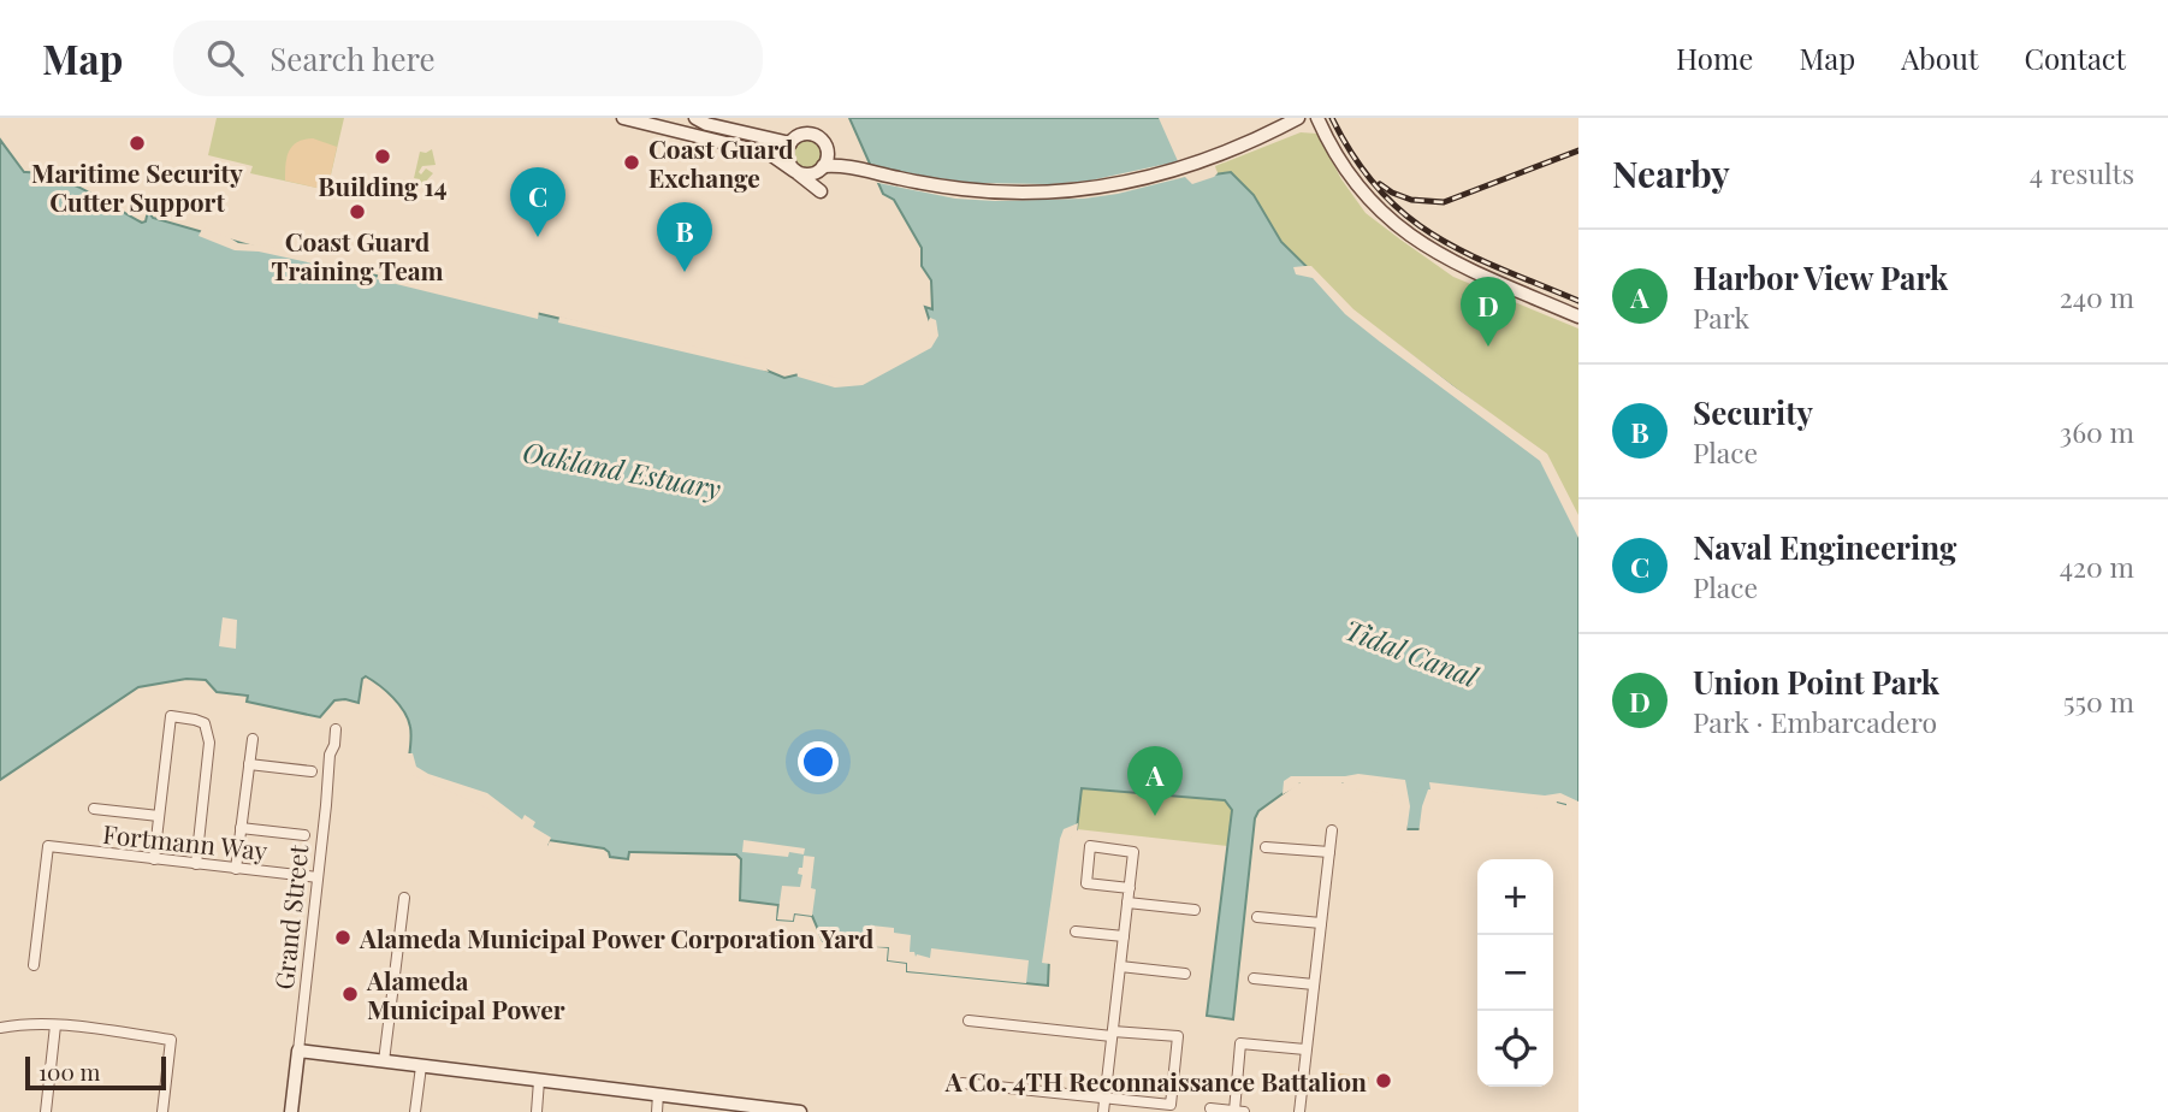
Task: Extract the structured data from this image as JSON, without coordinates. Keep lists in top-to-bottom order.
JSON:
{
  "streets": {
    "street": ["Fortmann Way", "Grand Street"]
  },
  "crossings": [
    ["Fortmann Way", "Grand Street"]
  ],
  "water": ["Oakland Estuary", "Tidal Canal"],
  "places": [
    "Maritime Security Cutter Support",
    "Building 14",
    "Coast Guard Exchange",
    "Coast Guard Training Team",
    "Alameda Municipal Power Corporation Yard",
    "Alameda Municipal Power",
    "A Co. 4TH Reconnaissance Battalion"
  ],
  "scale_bar": "100 m",
  "page": {
    "header": "Map",
    "search": "Search here",
    "nav": [
      "Home",
      "Map",
      "About",
      "Contact"
    ],
    "heading": ["Nearby", "4 results"],
    "pins": [
      "C",
      "B",
      "D",
      "A"
    ],
    "list": [
      {
        "mark": "A",
        "name": "Harbor View Park",
        "note": "Park",
        "value": "240 m"
      },
      {
        "mark": "B",
        "name": "Security",
        "note": "Place",
        "value": "360 m"
      },
      {
        "mark": "C",
        "name": "Naval Engineering",
        "note": "Place",
        "value": "420 m"
      },
      {
        "mark": "D",
        "name": "Union Point Park",
        "note": "Park · Embarcadero",
        "value": "550 m"
      }
    ],
    "map_buttons": ["+", "−"],
    "scale": "100 m"
  }
}
